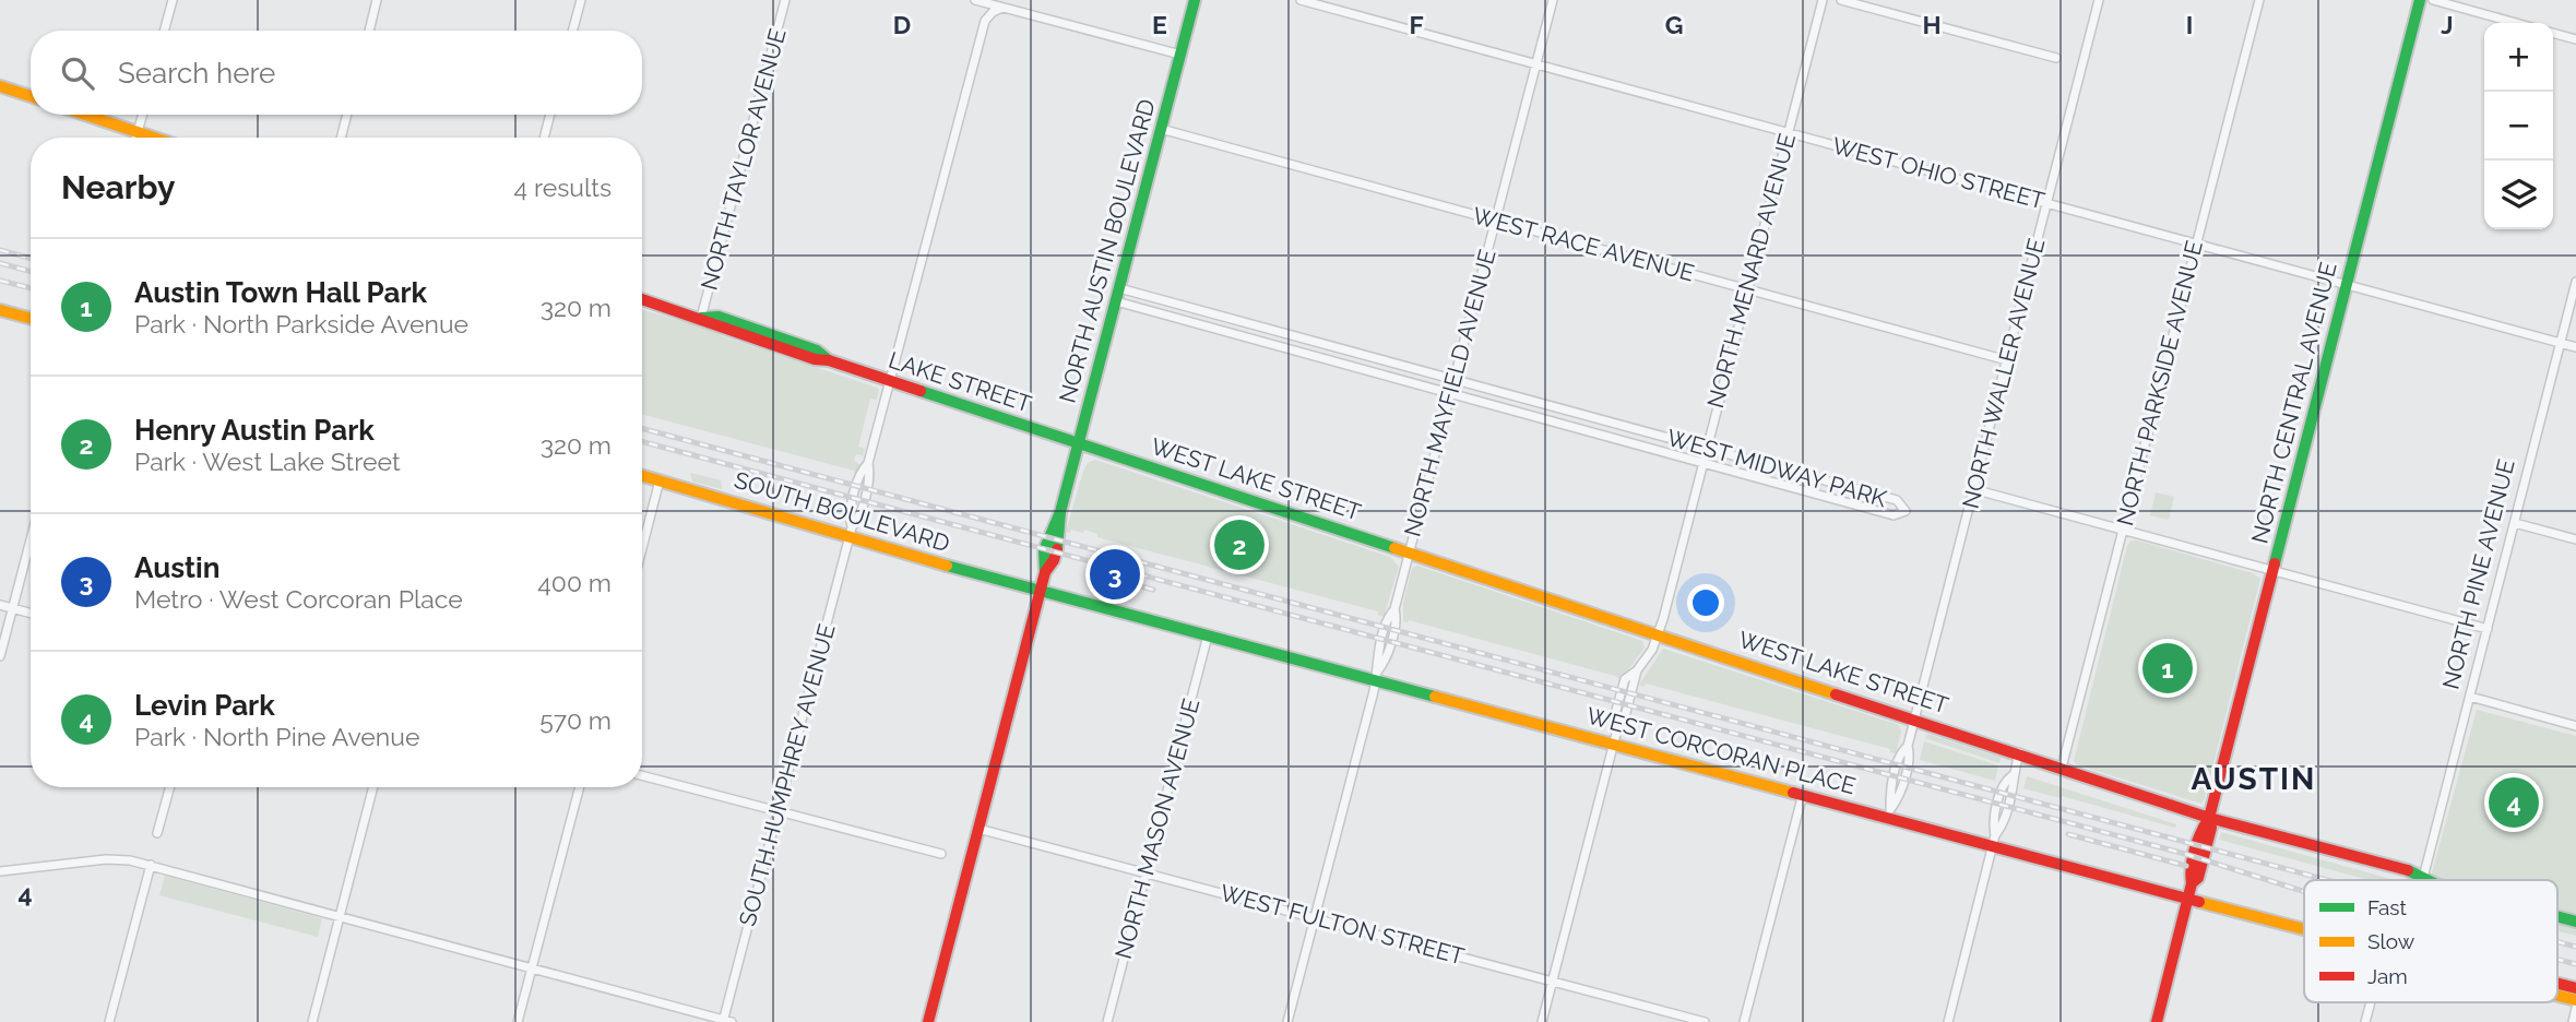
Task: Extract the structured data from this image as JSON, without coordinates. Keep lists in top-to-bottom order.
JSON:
{
  "streets": {
    "street": [
      "NORTH TAYLOR AVENUE",
      "WEST OHIO STREET",
      "WEST RACE AVENUE",
      "NORTH AUSTIN BOULEVARD",
      "NORTH MENARD AVENUE",
      "NORTH WALLER AVENUE",
      "LAKE STREET",
      "NORTH PARKSIDE AVENUE",
      "NORTH MAYFIELD AVENUE",
      "NORTH CENTRAL AVENUE",
      "WEST MIDWAY PARK",
      "WEST LAKE STREET",
      "SOUTH BOULEVARD",
      "NORTH PINE AVENUE",
      "WEST CORCORAN PLACE",
      "SOUTH HUMPHREY AVENUE",
      "NORTH MASON AVENUE",
      "WEST FULTON STREET"
    ]
  },
  "crossings": [
    ["NORTH TAYLOR AVENUE", "LAKE STREET"],
    ["WEST OHIO STREET", "NORTH MENARD AVENUE"],
    ["WEST OHIO STREET", "NORTH WALLER AVENUE"],
    ["WEST OHIO STREET", "NORTH PARKSIDE AVENUE"],
    ["WEST OHIO STREET", "NORTH MAYFIELD AVENUE"],
    ["WEST OHIO STREET", "NORTH CENTRAL AVENUE"],
    ["WEST OHIO STREET", "NORTH PINE AVENUE"],
    ["WEST RACE AVENUE", "NORTH AUSTIN BOULEVARD"],
    ["WEST RACE AVENUE", "NORTH MENARD AVENUE"],
    ["WEST RACE AVENUE", "NORTH WALLER AVENUE"],
    ["WEST RACE AVENUE", "NORTH MAYFIELD AVENUE"],
    ["NORTH AUSTIN BOULEVARD", "LAKE STREET"],
    ["NORTH AUSTIN BOULEVARD", "WEST MIDWAY PARK"],
    ["NORTH AUSTIN BOULEVARD", "WEST LAKE STREET"],
    ["NORTH AUSTIN BOULEVARD", "SOUTH BOULEVARD"],
    ["NORTH AUSTIN BOULEVARD", "WEST CORCORAN PLACE"],
    ["NORTH AUSTIN BOULEVARD", "WEST FULTON STREET"],
    ["NORTH MENARD AVENUE", "WEST MIDWAY PARK"],
    ["NORTH MENARD AVENUE", "WEST LAKE STREET"],
    ["NORTH MENARD AVENUE", "WEST CORCORAN PLACE"],
    ["NORTH MENARD AVENUE", "WEST FULTON STREET"],
    ["NORTH WALLER AVENUE", "WEST LAKE STREET"],
    ["NORTH WALLER AVENUE", "WEST CORCORAN PLACE"],
    ["LAKE STREET", "WEST LAKE STREET"],
    ["LAKE STREET", "SOUTH HUMPHREY AVENUE"],
    ["NORTH PARKSIDE AVENUE", "WEST LAKE STREET"],
    ["NORTH MAYFIELD AVENUE", "WEST MIDWAY PARK"],
    ["NORTH MAYFIELD AVENUE", "WEST LAKE STREET"],
    ["NORTH MAYFIELD AVENUE", "WEST CORCORAN PLACE"],
    ["NORTH MAYFIELD AVENUE", "WEST FULTON STREET"],
    ["NORTH CENTRAL AVENUE", "WEST LAKE STREET"],
    ["NORTH CENTRAL AVENUE", "WEST CORCORAN PLACE"],
    ["WEST LAKE STREET", "NORTH PINE AVENUE"],
    ["SOUTH BOULEVARD", "WEST CORCORAN PLACE"],
    ["SOUTH BOULEVARD", "SOUTH HUMPHREY AVENUE"],
    ["WEST CORCORAN PLACE", "NORTH MASON AVENUE"],
    ["NORTH MASON AVENUE", "WEST FULTON STREET"]
  ],
  "districts": ["AUSTIN"],
  "legend": ["Fast", "Slow", "Jam"],
  "page": {
    "map_buttons": ["+", "−"],
    "search": "Search here",
    "heading": ["Nearby", "4 results"],
    "list": [
      {
        "mark": "1",
        "name": "Austin Town Hall Park",
        "note": "Park · North Parkside Avenue",
        "value": "320 m"
      },
      {
        "mark": "2",
        "name": "Henry Austin Park",
        "note": "Park · West Lake Street",
        "value": "320 m"
      },
      {
        "mark": "3",
        "name": "Austin",
        "note": "Metro · West Corcoran Place",
        "value": "400 m"
      },
      {
        "mark": "4",
        "name": "Levin Park",
        "note": "Park · North Pine Avenue",
        "value": "570 m"
      }
    ],
    "pins": [
      "2",
      "3",
      "1",
      "4"
    ]
  },
  "grid": {
    "columns": [
      "D",
      "E",
      "F",
      "G",
      "H",
      "I",
      "J"
    ],
    "rows": ["4"]
  }
}
